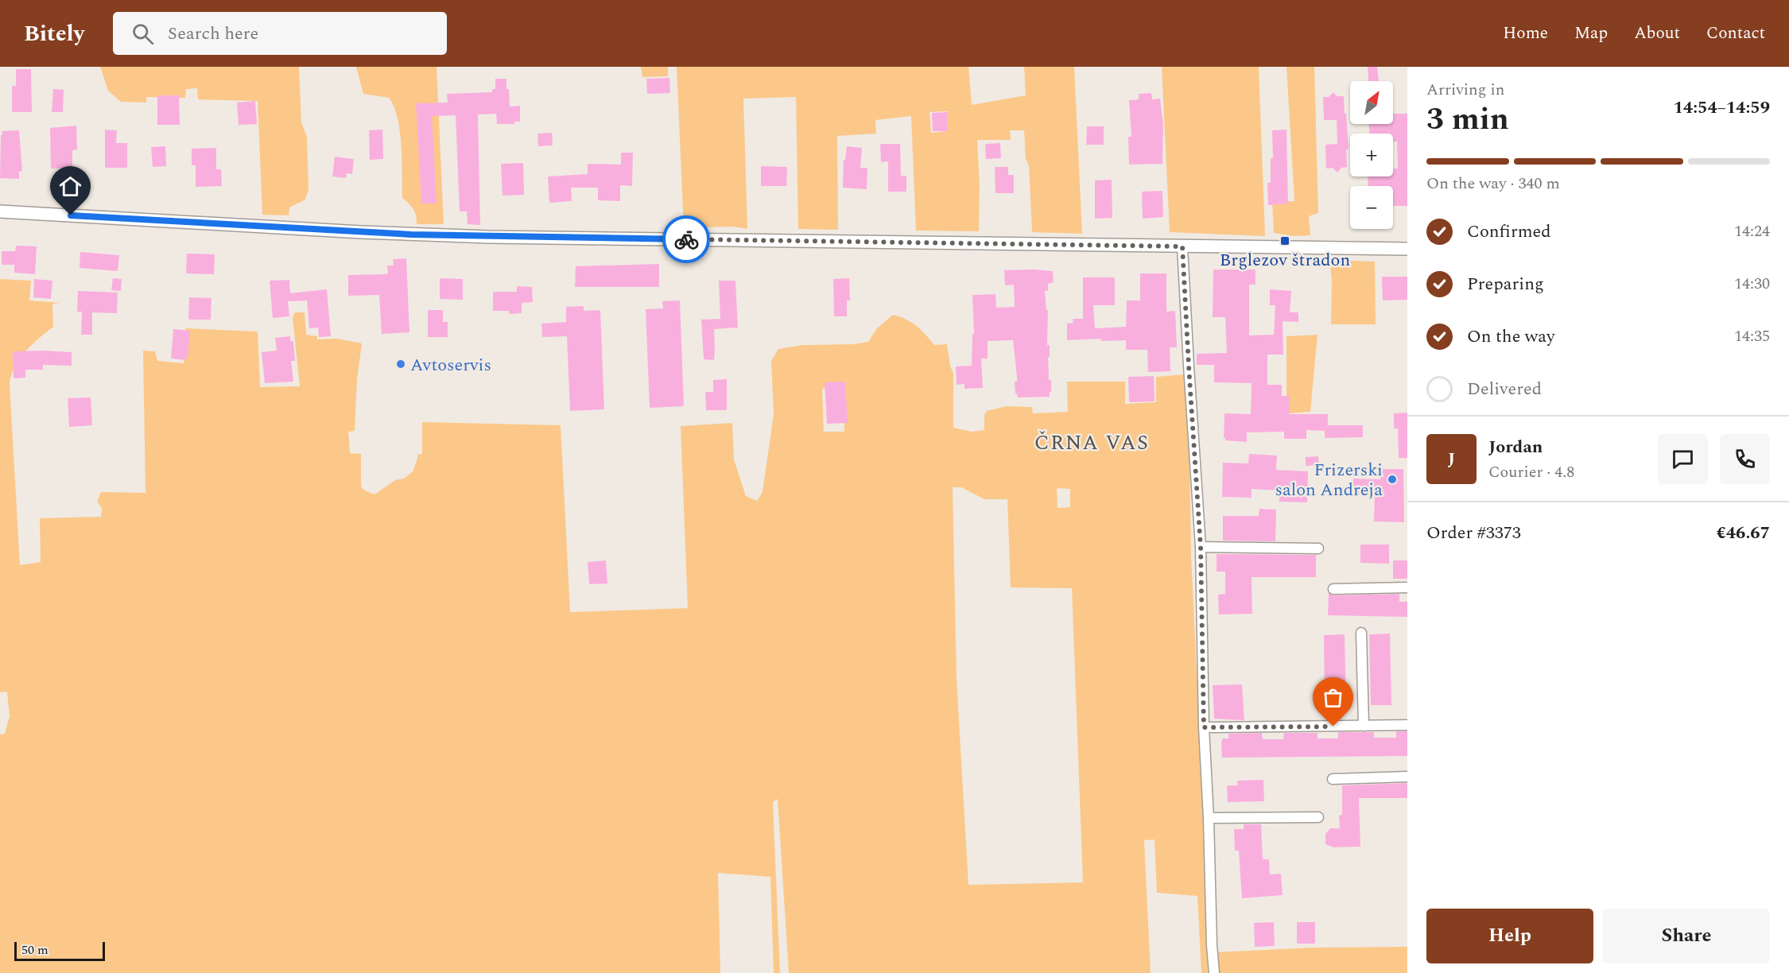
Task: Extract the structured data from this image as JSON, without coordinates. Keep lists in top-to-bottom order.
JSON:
{
  "districts": ["ČRNA VAS"],
  "places": {
    "transit": ["Brglezov štradon"],
    "other": ["Avtoservis", "Frizerski salon Andreja"]
  },
  "scale_bar": "50 m",
  "north": "top right",
  "page": {
    "header": "Bitely",
    "search": "Search here",
    "nav": [
      "Home",
      "Map",
      "About",
      "Contact"
    ],
    "heading": ["3 min", "Arriving in", "14:54–14:59"],
    "panel": [
      "Jordan",
      "Courier · 4.8",
      "Order #3373",
      "€46.67"
    ],
    "map_buttons": ["+", "−"],
    "bar": "On the way · 340 m",
    "list": [
      ["Confirmed", "14:24"],
      ["Preparing", "14:30"],
      ["On the way", "14:35"],
      "Delivered"
    ],
    "round": "J",
    "buttons": ["Help", "Share"],
    "scale": "50 m"
  }
}
